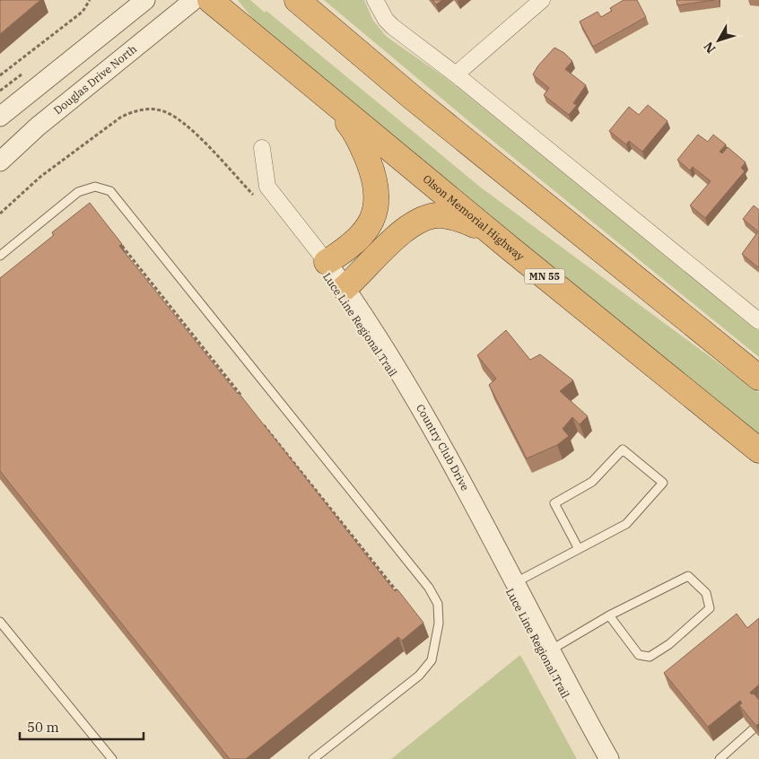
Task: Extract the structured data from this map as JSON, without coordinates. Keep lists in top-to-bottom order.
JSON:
{
  "streets": {
    "highway": ["Olson Memorial Highway", "MN 55"],
    "street": ["Douglas Drive North", "Country Club Drive"]
  },
  "scale_bar": "50 m",
  "north": "bottom left"
}
